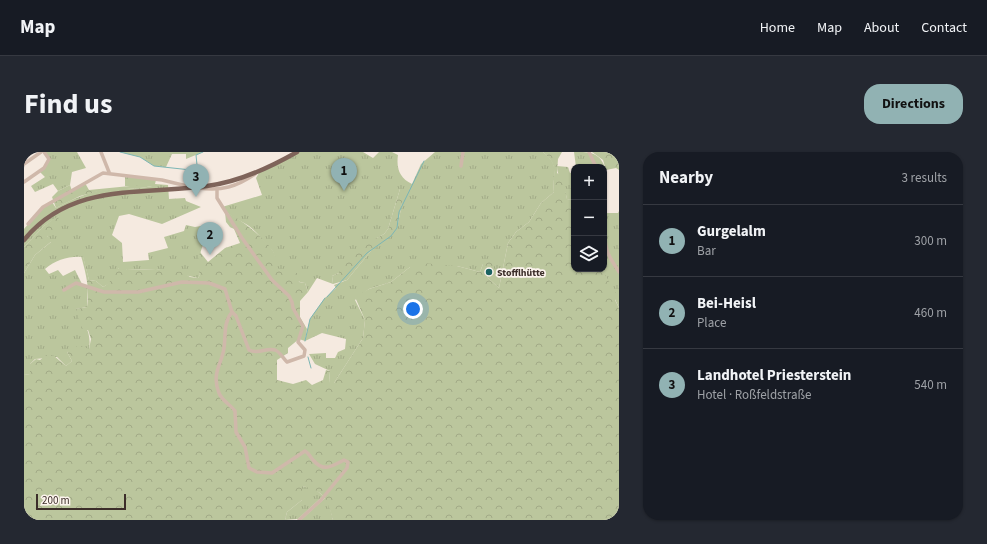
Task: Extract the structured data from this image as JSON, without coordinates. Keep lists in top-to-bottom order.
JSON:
{
  "places": ["Stofflhütte"],
  "scale_bar": "200 m",
  "page": {
    "header": "Map",
    "nav": [
      "Home",
      "Map",
      "About",
      "Contact"
    ],
    "title": "Find us",
    "buttons": "Directions",
    "heading": ["Nearby", "3 results"],
    "pins": ["1", "3", "2"],
    "map_buttons": ["+", "−"],
    "list": [
      {
        "mark": "1",
        "name": "Gurgelalm",
        "note": "Bar",
        "value": "300 m"
      },
      {
        "mark": "2",
        "name": "Bei-Heisl",
        "note": "Place",
        "value": "460 m"
      },
      {
        "mark": "3",
        "name": "Landhotel Priesterstein",
        "note": "Hotel · Roßfeldstraße",
        "value": "540 m"
      }
    ],
    "scale": "200 m"
  }
}
